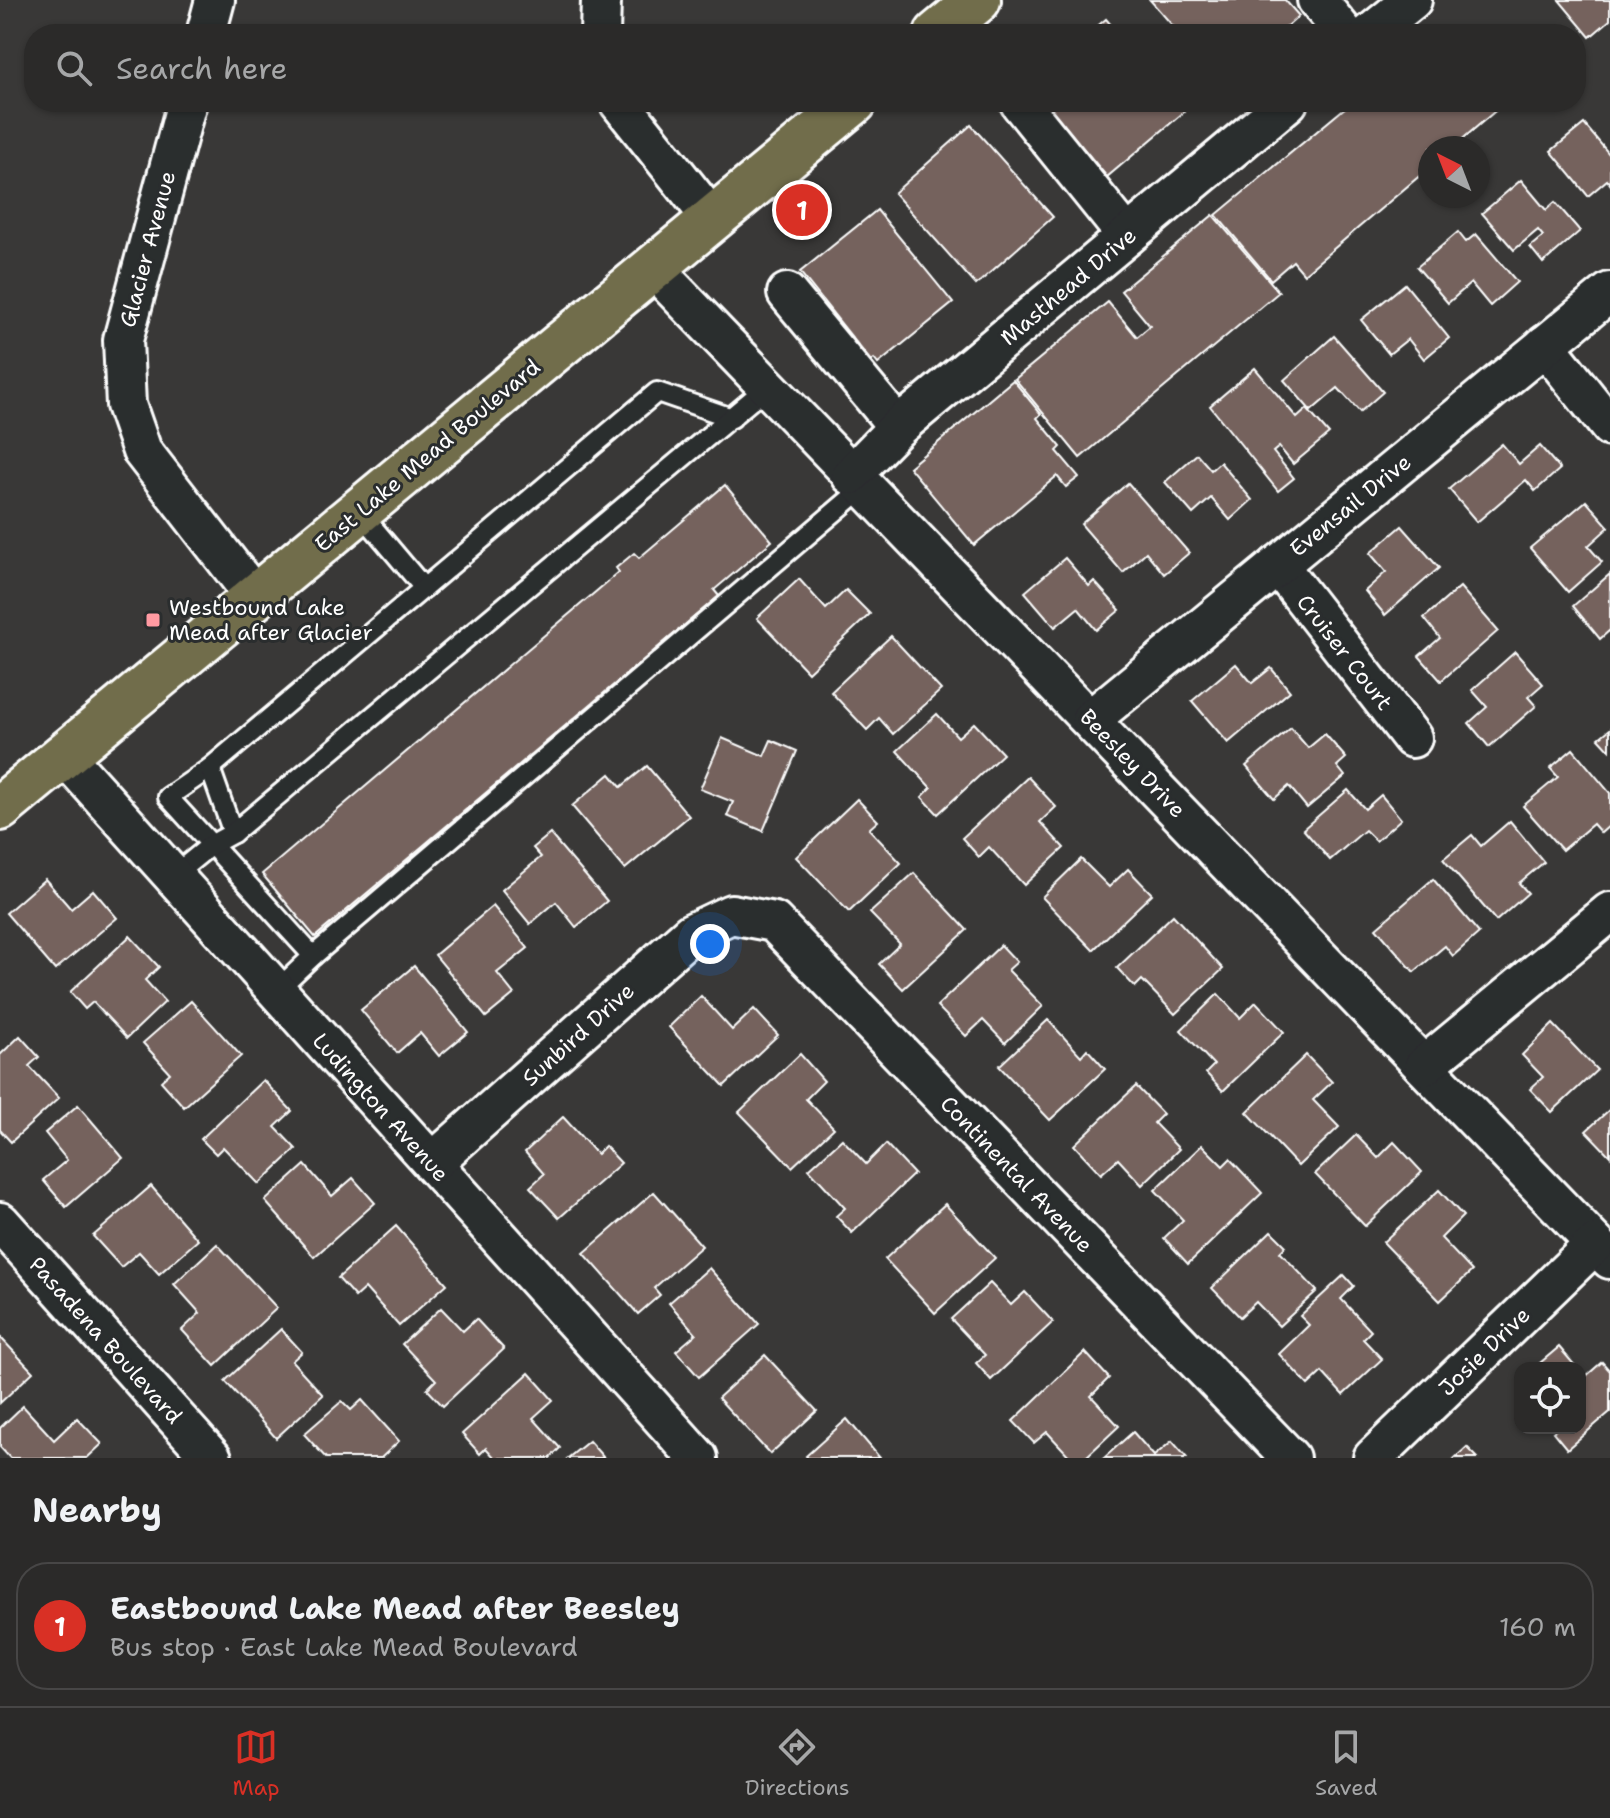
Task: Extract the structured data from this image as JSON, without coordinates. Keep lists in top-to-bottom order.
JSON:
{
  "streets": {
    "main road": ["East Lake Mead Boulevard"],
    "street": [
      "Glacier Avenue",
      "Masthead Drive",
      "Evensail Drive",
      "Cruiser Court",
      "Beesley Drive",
      "Sunbird Drive",
      "Ludington Avenue",
      "Continental Avenue",
      "Pasadena Boulevard",
      "Josie Drive"
    ]
  },
  "crossings": [
    ["Glacier Avenue", "East Lake Mead Boulevard"],
    ["Masthead Drive", "Beesley Drive"],
    ["East Lake Mead Boulevard", "Beesley Drive"],
    ["East Lake Mead Boulevard", "Ludington Avenue"],
    ["Evensail Drive", "Cruiser Court"],
    ["Evensail Drive", "Beesley Drive"],
    ["Beesley Drive", "Josie Drive"],
    ["Sunbird Drive", "Ludington Avenue"],
    ["Sunbird Drive", "Continental Avenue"]
  ],
  "places": {
    "transit": ["Westbound Lake Mead after Glacier"]
  },
  "north": "top left",
  "page": {
    "search": "Search here",
    "pins": "1",
    "heading": "Nearby",
    "list": [
      {
        "mark": "1",
        "name": "Eastbound Lake Mead after Beesley",
        "note": "Bus stop · East Lake Mead Boulevard",
        "value": "160 m"
      }
    ],
    "nav": ["Map", "Directions", "Saved"]
  }
}
